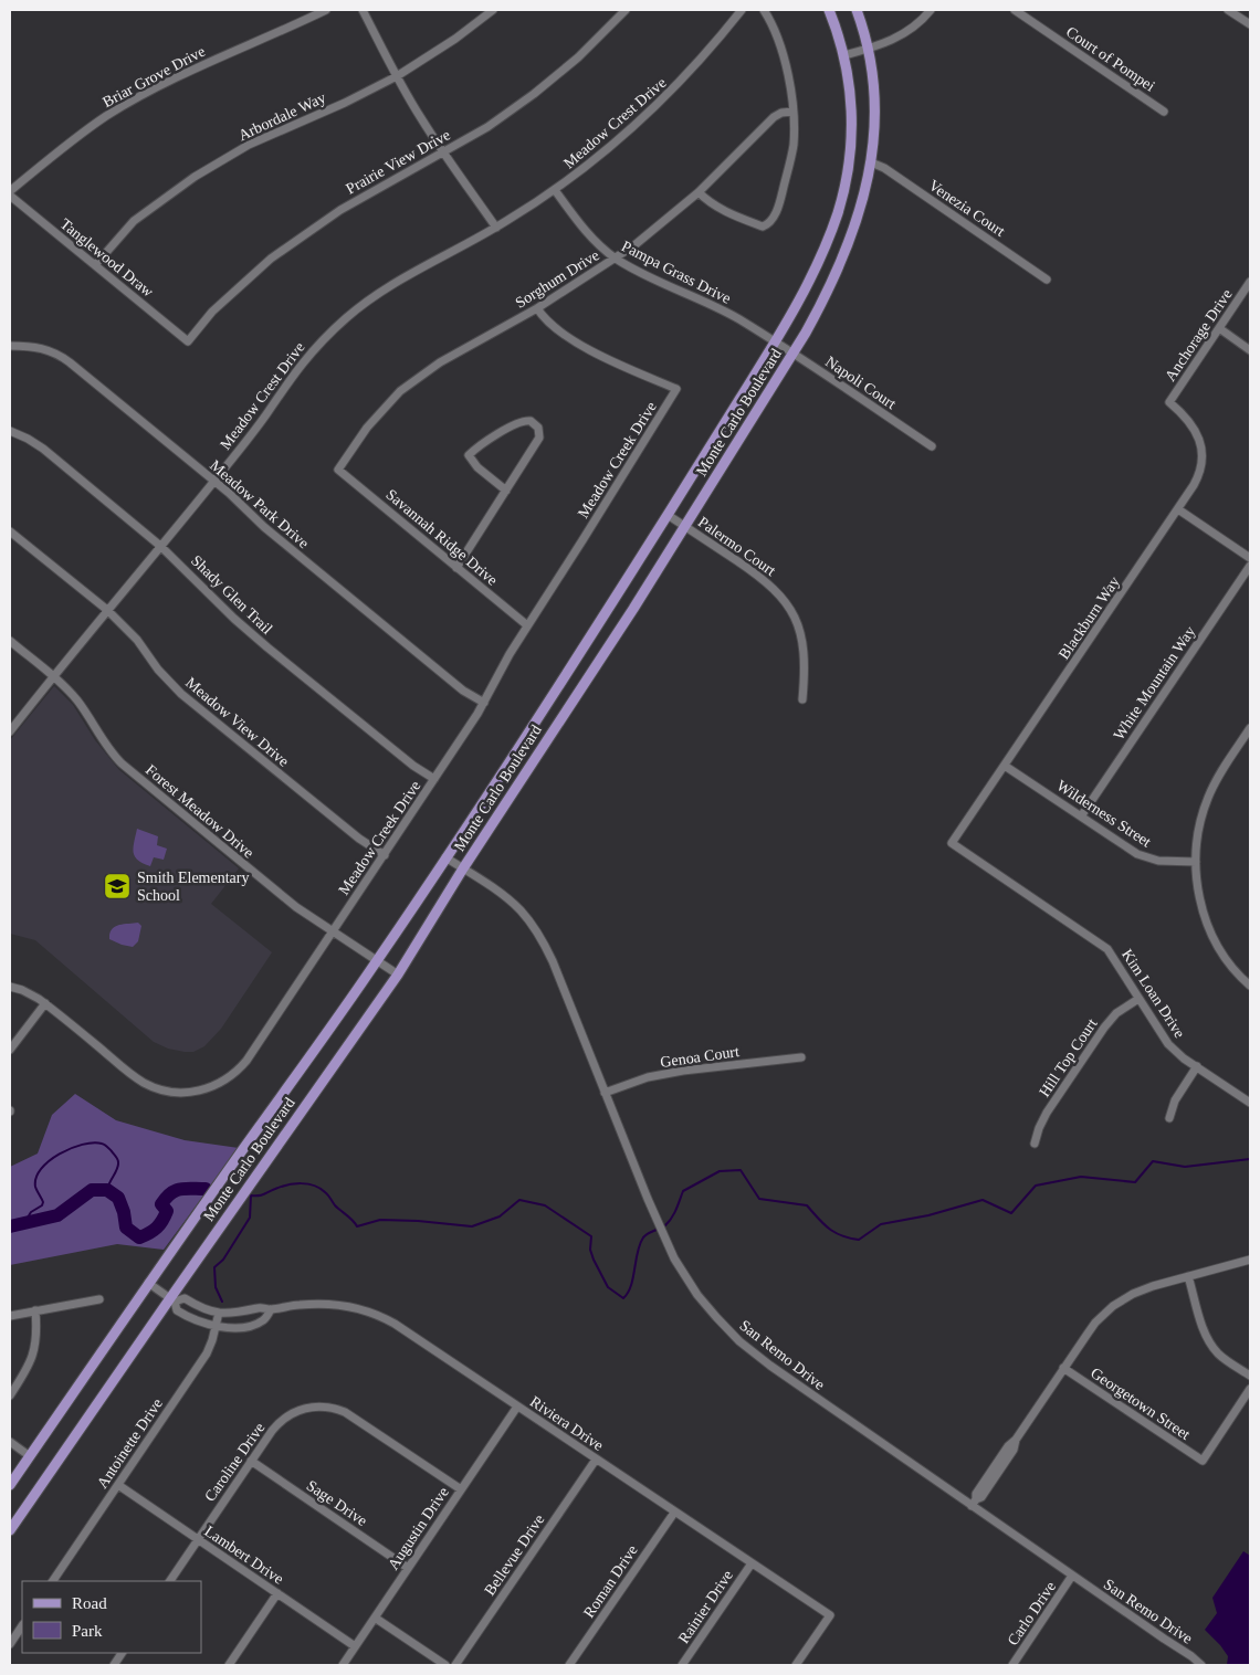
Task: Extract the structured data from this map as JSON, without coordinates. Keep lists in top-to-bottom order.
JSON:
{
  "streets": {
    "main road": ["Monte Carlo Boulevard"],
    "street": [
      "Court of Pompei",
      "Briar Grove Drive",
      "Arbordale Way",
      "Meadow Crest Drive",
      "Prairie View Drive",
      "Venezia Court",
      "Tanglewood Draw",
      "Pampa Grass Drive",
      "Sorghum Drive",
      "Anchorage Drive",
      "Napoli Court",
      "Meadow Creek Drive",
      "Meadow Park Drive",
      "Savannah Ridge Drive",
      "Palermo Court",
      "Shady Glen Trail",
      "Blackburn Way",
      "White Mountain Way",
      "Meadow View Drive",
      "Forest Meadow Drive",
      "Wilderness Street",
      "Kim Loan Drive",
      "Genoa Court",
      "Hill Top Court",
      "San Remo Drive",
      "Georgetown Street",
      "Riviera Drive",
      "Antoinette Drive",
      "Caroline Drive",
      "Sage Drive",
      "Augustin Drive",
      "Lambert Drive",
      "Bellevue Drive",
      "Roman Drive",
      "Rainier Drive",
      "Carlo Drive"
    ]
  },
  "crossings": [
    ["Arbordale Way", "Tanglewood Draw"],
    ["Meadow Crest Drive", "Pampa Grass Drive"],
    ["Meadow Crest Drive", "Meadow Park Drive"],
    ["Meadow Crest Drive", "Shady Glen Trail"],
    ["Meadow Crest Drive", "Meadow View Drive"],
    ["Meadow Crest Drive", "Forest Meadow Drive"],
    ["Prairie View Drive", "Tanglewood Draw"],
    ["Venezia Court", "Monte Carlo Boulevard"],
    ["Pampa Grass Drive", "Sorghum Drive"],
    ["Pampa Grass Drive", "Napoli Court"],
    ["Pampa Grass Drive", "Monte Carlo Boulevard"],
    ["Sorghum Drive", "Meadow Creek Drive"],
    ["Sorghum Drive", "Savannah Ridge Drive"],
    ["Anchorage Drive", "Blackburn Way"],
    ["Napoli Court", "Monte Carlo Boulevard"],
    ["Monte Carlo Boulevard", "Palermo Court"],
    ["Monte Carlo Boulevard", "Forest Meadow Drive"],
    ["Monte Carlo Boulevard", "San Remo Drive"],
    ["Monte Carlo Boulevard", "Riviera Drive"],
    ["Meadow Creek Drive", "Meadow Park Drive"],
    ["Meadow Creek Drive", "Savannah Ridge Drive"],
    ["Meadow Creek Drive", "Shady Glen Trail"],
    ["Meadow Creek Drive", "Meadow View Drive"],
    ["Meadow Creek Drive", "Forest Meadow Drive"],
    ["Blackburn Way", "Wilderness Street"],
    ["Blackburn Way", "Kim Loan Drive"],
    ["White Mountain Way", "Wilderness Street"],
    ["Kim Loan Drive", "Hill Top Court"],
    ["Genoa Court", "San Remo Drive"],
    ["San Remo Drive", "Carlo Drive"],
    ["Riviera Drive", "Antoinette Drive"],
    ["Riviera Drive", "Augustin Drive"],
    ["Riviera Drive", "Bellevue Drive"],
    ["Riviera Drive", "Roman Drive"],
    ["Riviera Drive", "Rainier Drive"],
    ["Antoinette Drive", "Lambert Drive"],
    ["Caroline Drive", "Sage Drive"],
    ["Caroline Drive", "Augustin Drive"],
    ["Caroline Drive", "Lambert Drive"],
    ["Sage Drive", "Augustin Drive"],
    ["Augustin Drive", "Lambert Drive"]
  ],
  "places": {
    "school or university": ["Smith Elementary School"]
  },
  "legend": ["Road", "Park"]
}
